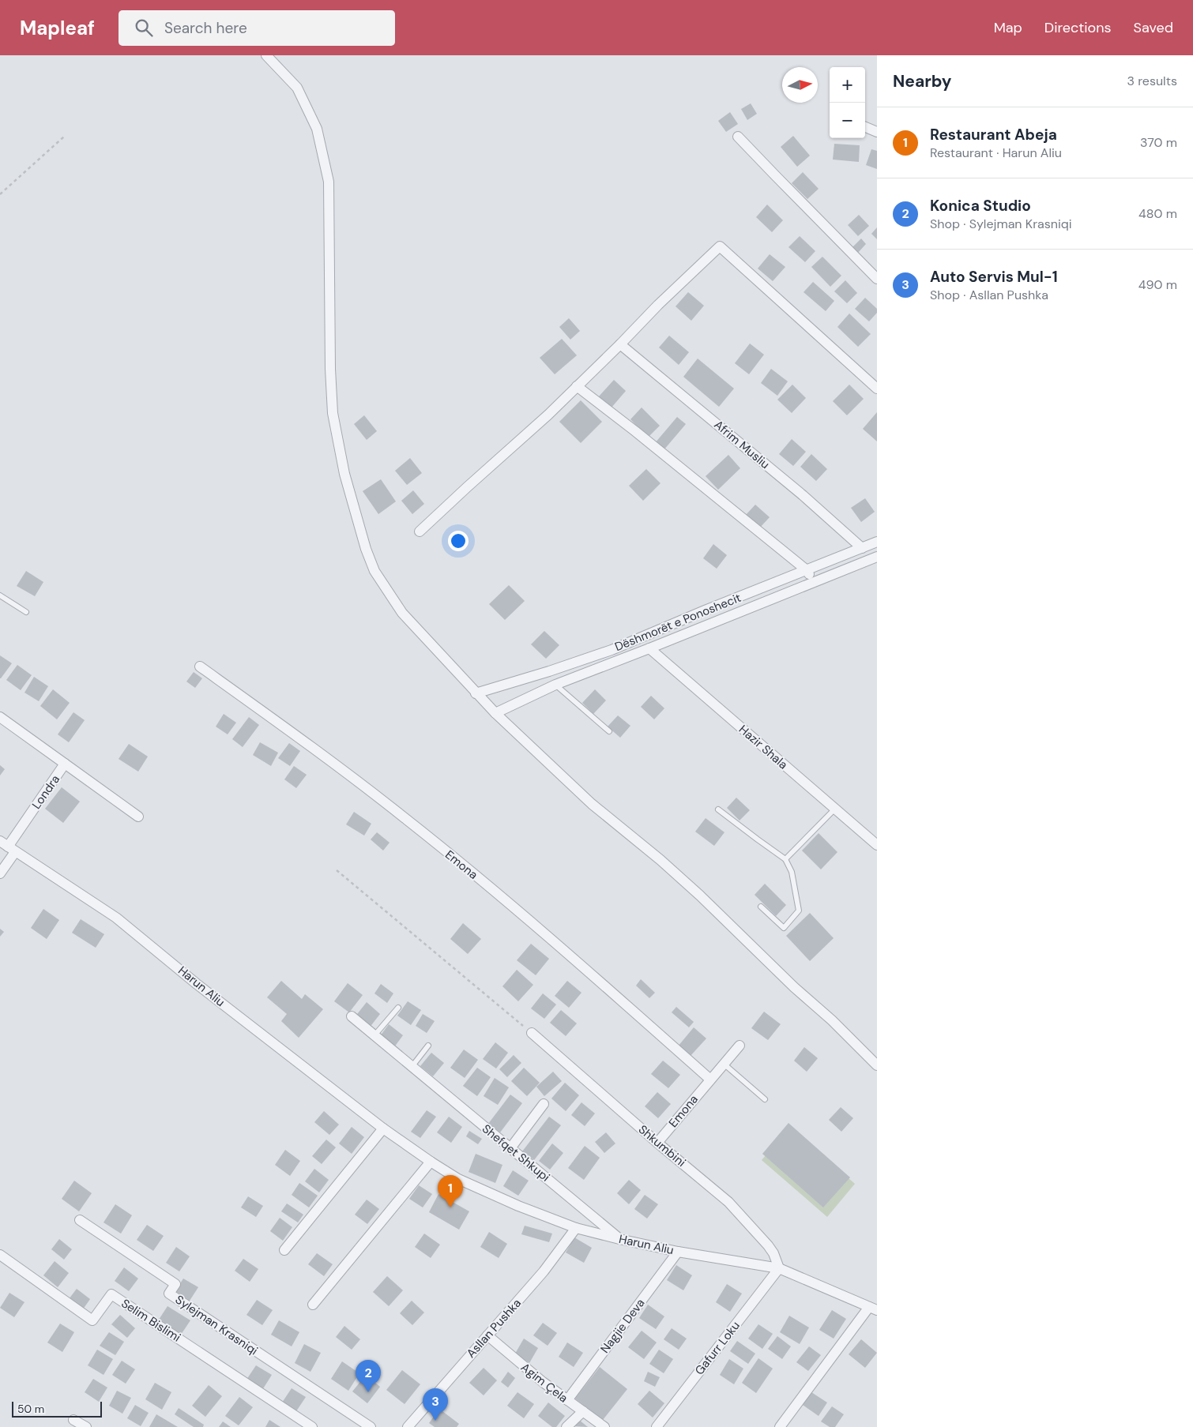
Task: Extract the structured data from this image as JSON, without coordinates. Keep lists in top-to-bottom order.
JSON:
{
  "streets": {
    "street": [
      "Afrim Musliu",
      "Dëshmorët e Ponoshecit",
      "Hazir Shala",
      "Londra",
      "Emona",
      "Harun Aliu",
      "Shkumbini",
      "Shefqet Shkupi",
      "Selim Bislimi",
      "Sylejman Krasniqi",
      "Nagjie Deva",
      "Asllan Pushka",
      "Gafurr Loku",
      "Agim Çela"
    ]
  },
  "crossings": [
    ["Afrim Musliu", "Dëshmorët e Ponoshecit"],
    ["Dëshmorët e Ponoshecit", "Hazir Shala"],
    ["Londra", "Harun Aliu"],
    ["Emona", "Shkumbini"],
    ["Harun Aliu", "Shkumbini"],
    ["Harun Aliu", "Shefqet Shkupi"],
    ["Harun Aliu", "Nagjie Deva"],
    ["Harun Aliu", "Asllan Pushka"],
    ["Harun Aliu", "Gafurr Loku"],
    ["Shkumbini", "Gafurr Loku"],
    ["Nagjie Deva", "Agim Çela"],
    ["Asllan Pushka", "Agim Çela"]
  ],
  "scale_bar": "50 m",
  "north": "right",
  "page": {
    "header": "Mapleaf",
    "search": "Search here",
    "nav": ["Map", "Directions", "Saved"],
    "heading": ["Nearby", "3 results"],
    "map_buttons": ["+", "−"],
    "list": [
      {
        "mark": "1",
        "name": "Restaurant Abeja",
        "note": "Restaurant · Harun Aliu",
        "value": "370 m"
      },
      {
        "mark": "2",
        "name": "Konica Studio",
        "note": "Shop · Sylejman Krasniqi",
        "value": "480 m"
      },
      {
        "mark": "3",
        "name": "Auto Servis Mul-1",
        "note": "Shop · Asllan Pushka",
        "value": "490 m"
      }
    ],
    "pins": ["1", "2", "3"],
    "scale": "50 m"
  }
}
